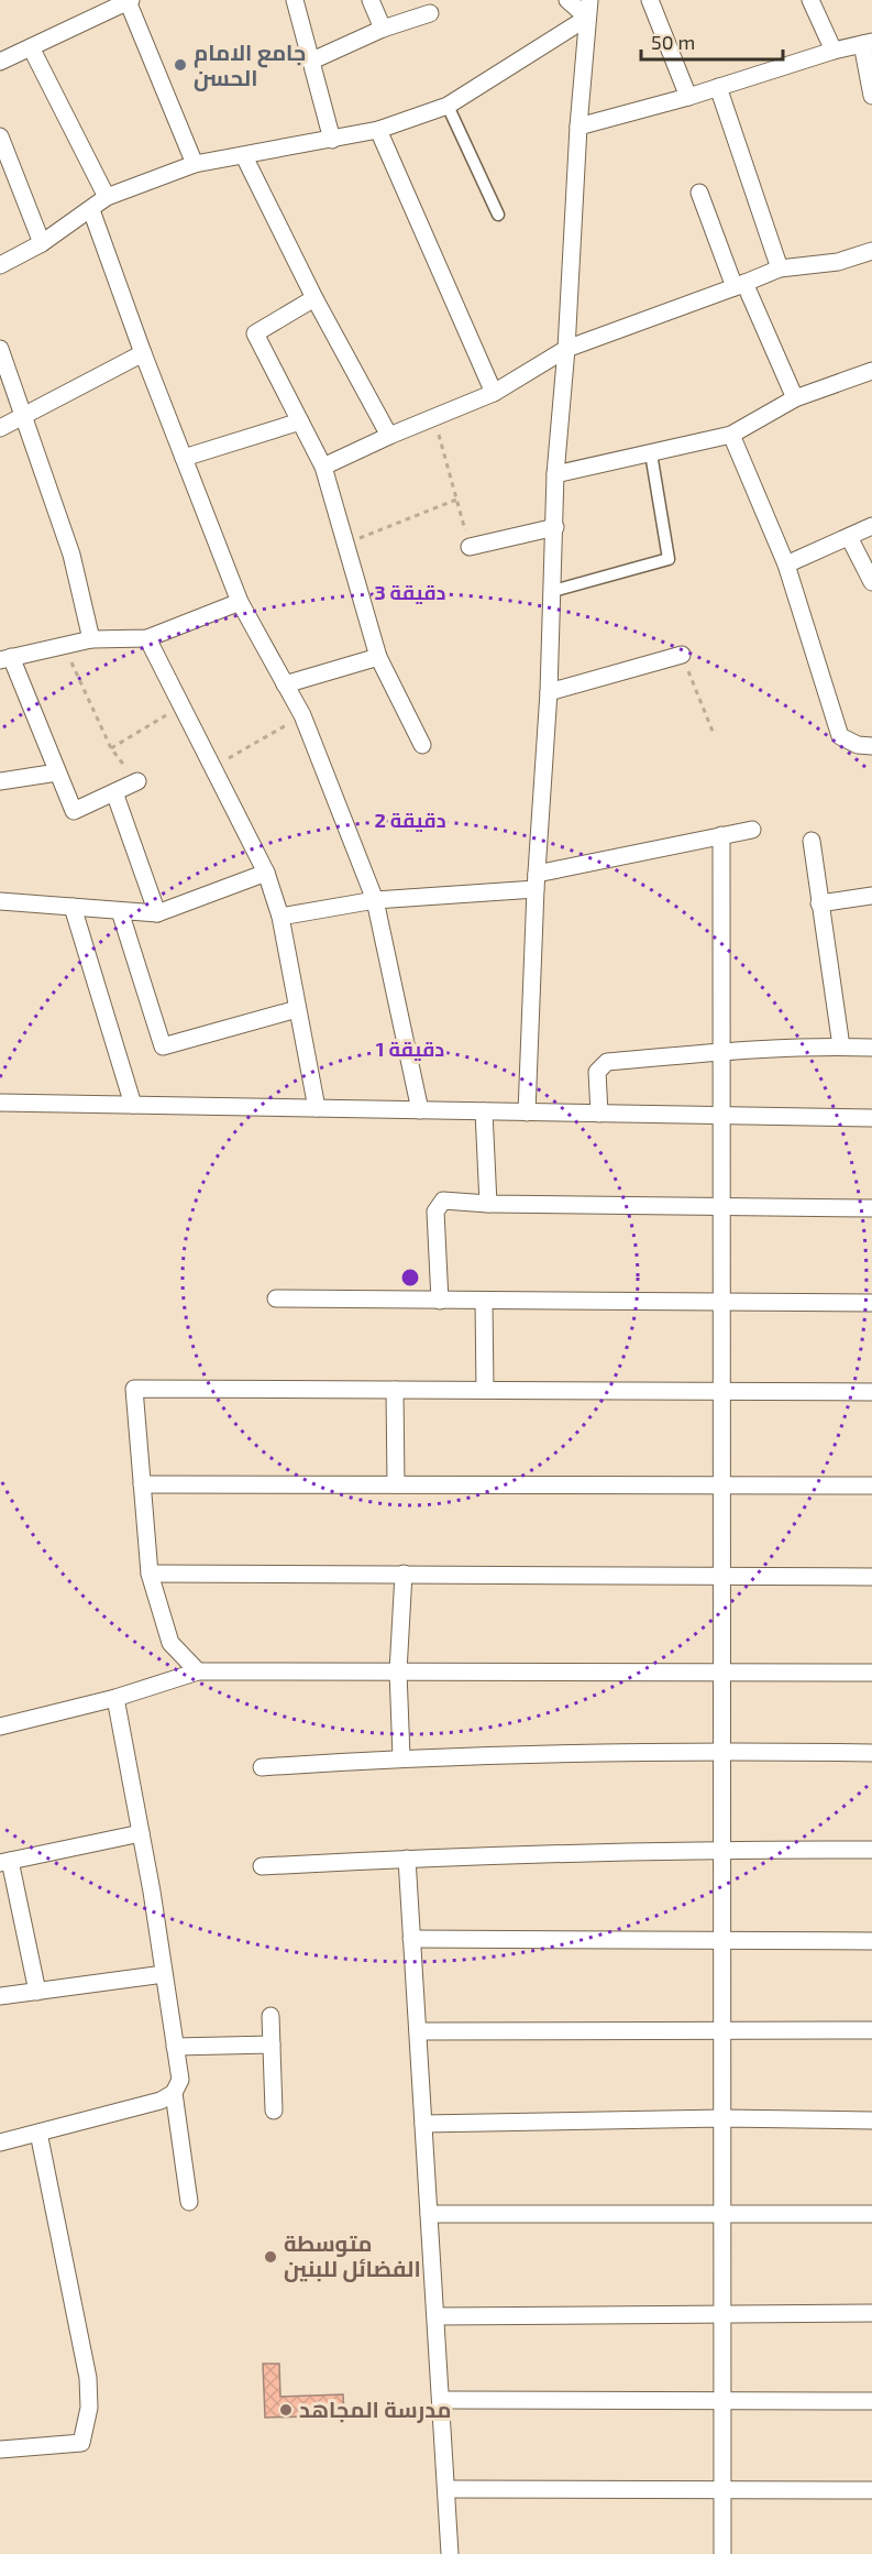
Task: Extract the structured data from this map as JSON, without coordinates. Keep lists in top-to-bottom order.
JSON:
{
  "places": ["جامع الامام الحسن", "متوسطة الفضائل للبنين", "مدرسة المجاهد"],
  "scale_bar": "50 m",
  "rings": ["3 دقيقة", "2 دقيقة", "1 دقيقة"]
}
